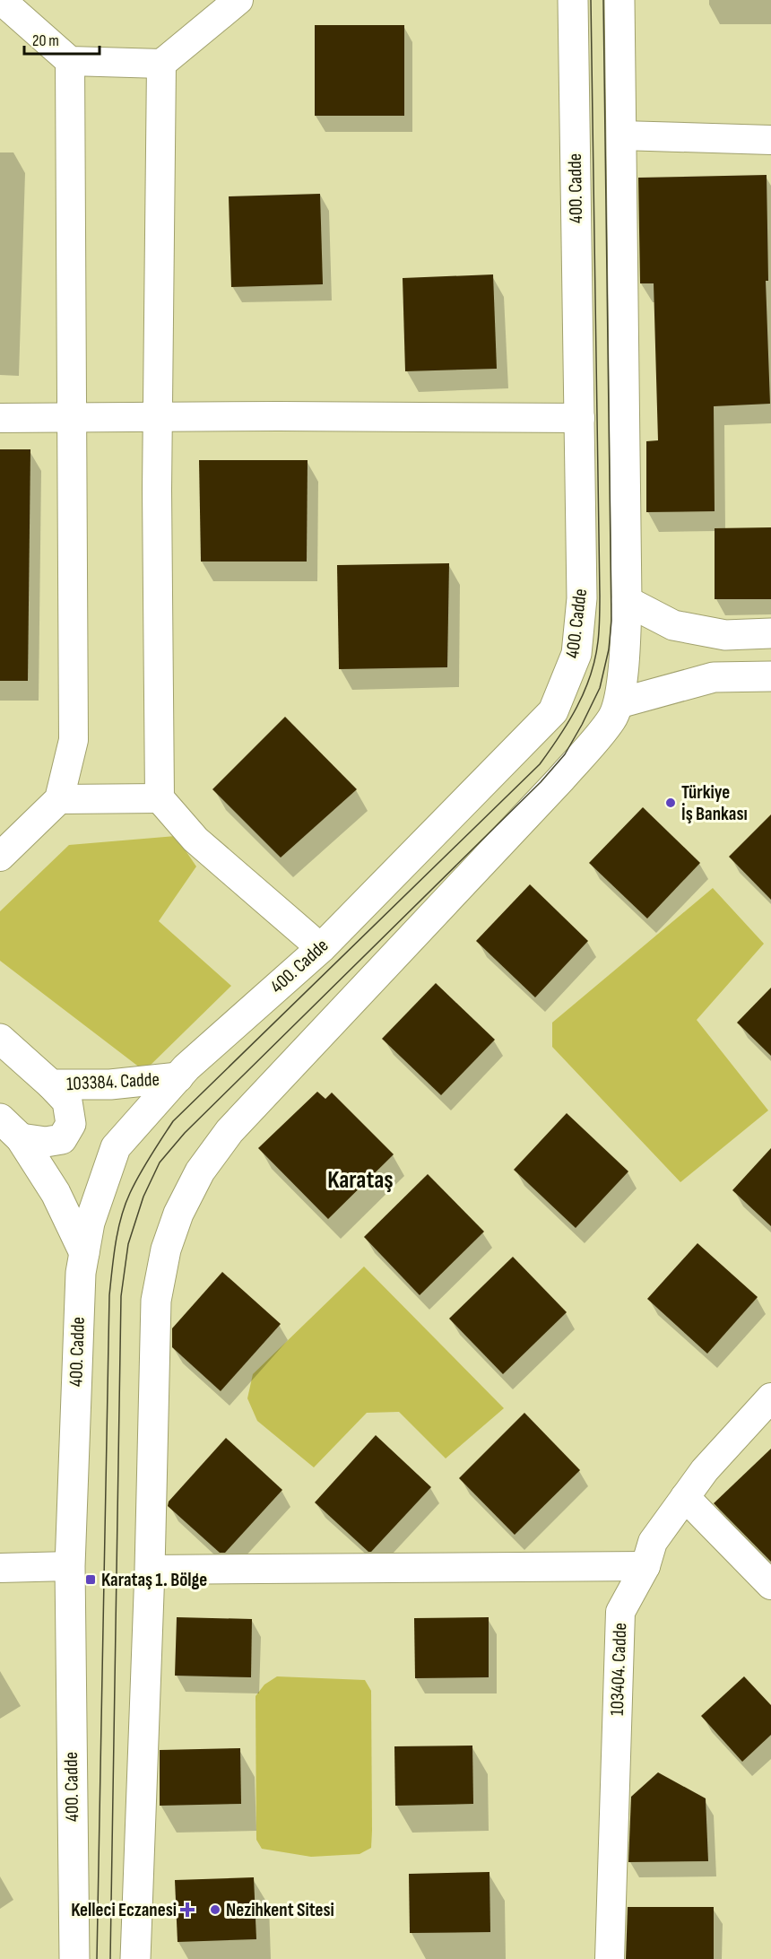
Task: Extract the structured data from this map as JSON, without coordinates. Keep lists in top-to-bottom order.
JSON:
{
  "streets": {
    "main road": ["400. Cadde", "103384. Cadde"],
    "street": ["103404. Cadde"]
  },
  "crossings": [
    ["400. Cadde", "103384. Cadde"]
  ],
  "districts": ["Karataş"],
  "places": {
    "other": ["Türkiye İş Bankası", "Nezihkent Sitesi"],
    "transit": ["Karataş 1. Bölge"],
    "health": ["Kelleci Eczanesi"]
  },
  "scale_bar": "20 m"
}
